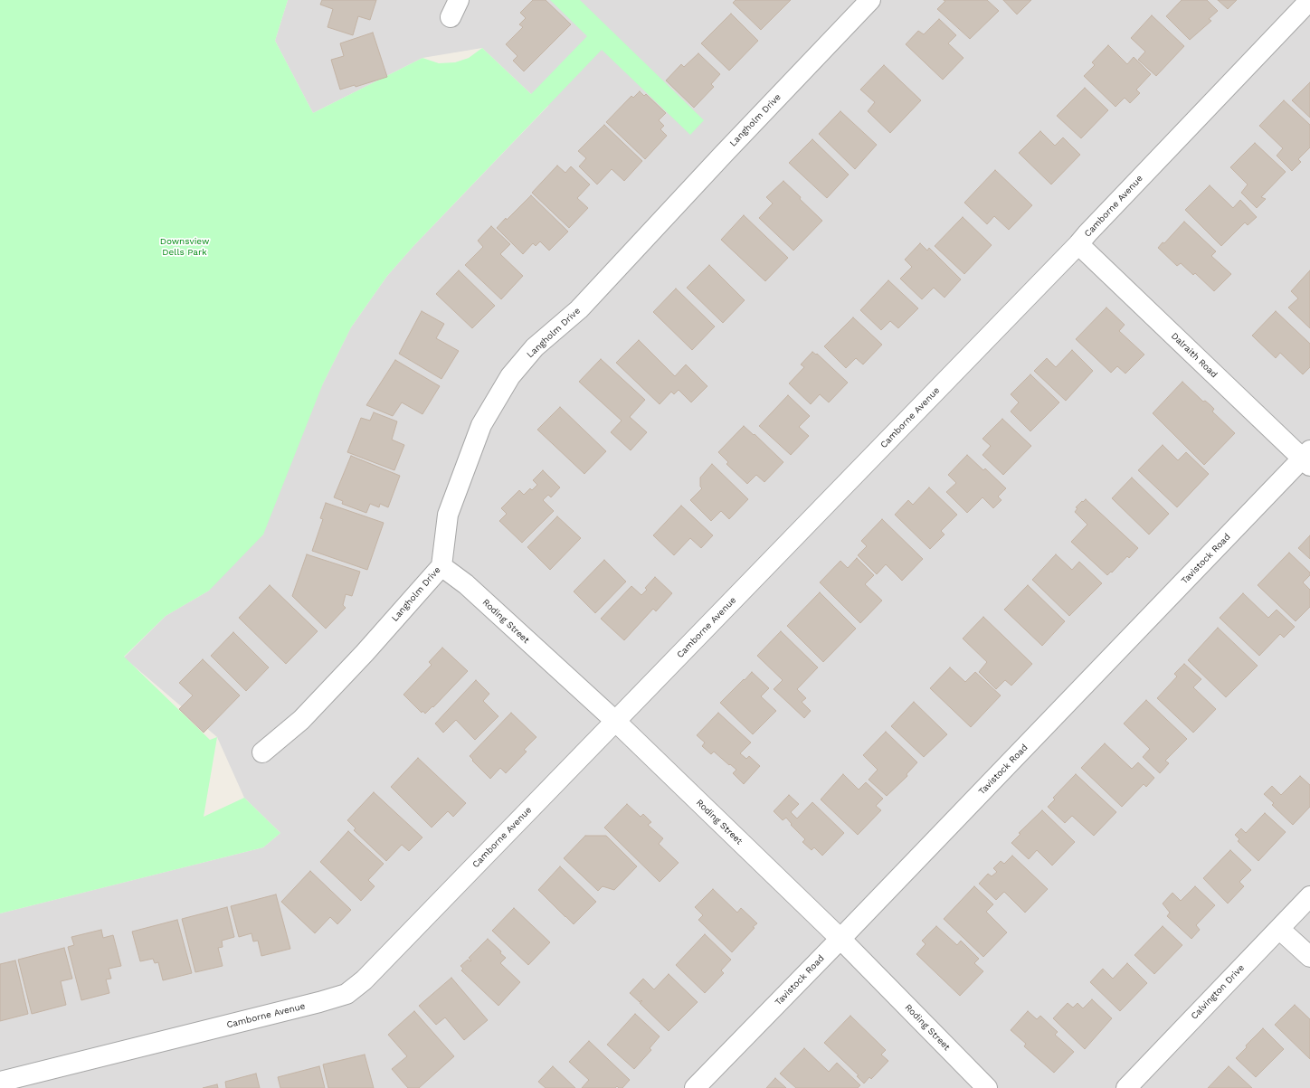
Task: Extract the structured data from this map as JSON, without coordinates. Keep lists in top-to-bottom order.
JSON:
{
  "streets": {
    "street": [
      "Langholm Drive",
      "Camborne Avenue",
      "Dalraith Road",
      "Tavistock Road",
      "Roding Street",
      "Calvington Drive"
    ]
  },
  "crossings": [
    ["Langholm Drive", "Roding Street"],
    ["Camborne Avenue", "Dalraith Road"],
    ["Camborne Avenue", "Roding Street"],
    ["Dalraith Road", "Tavistock Road"],
    ["Tavistock Road", "Roding Street"]
  ],
  "parks": ["Downsview Dells Park"]
}
